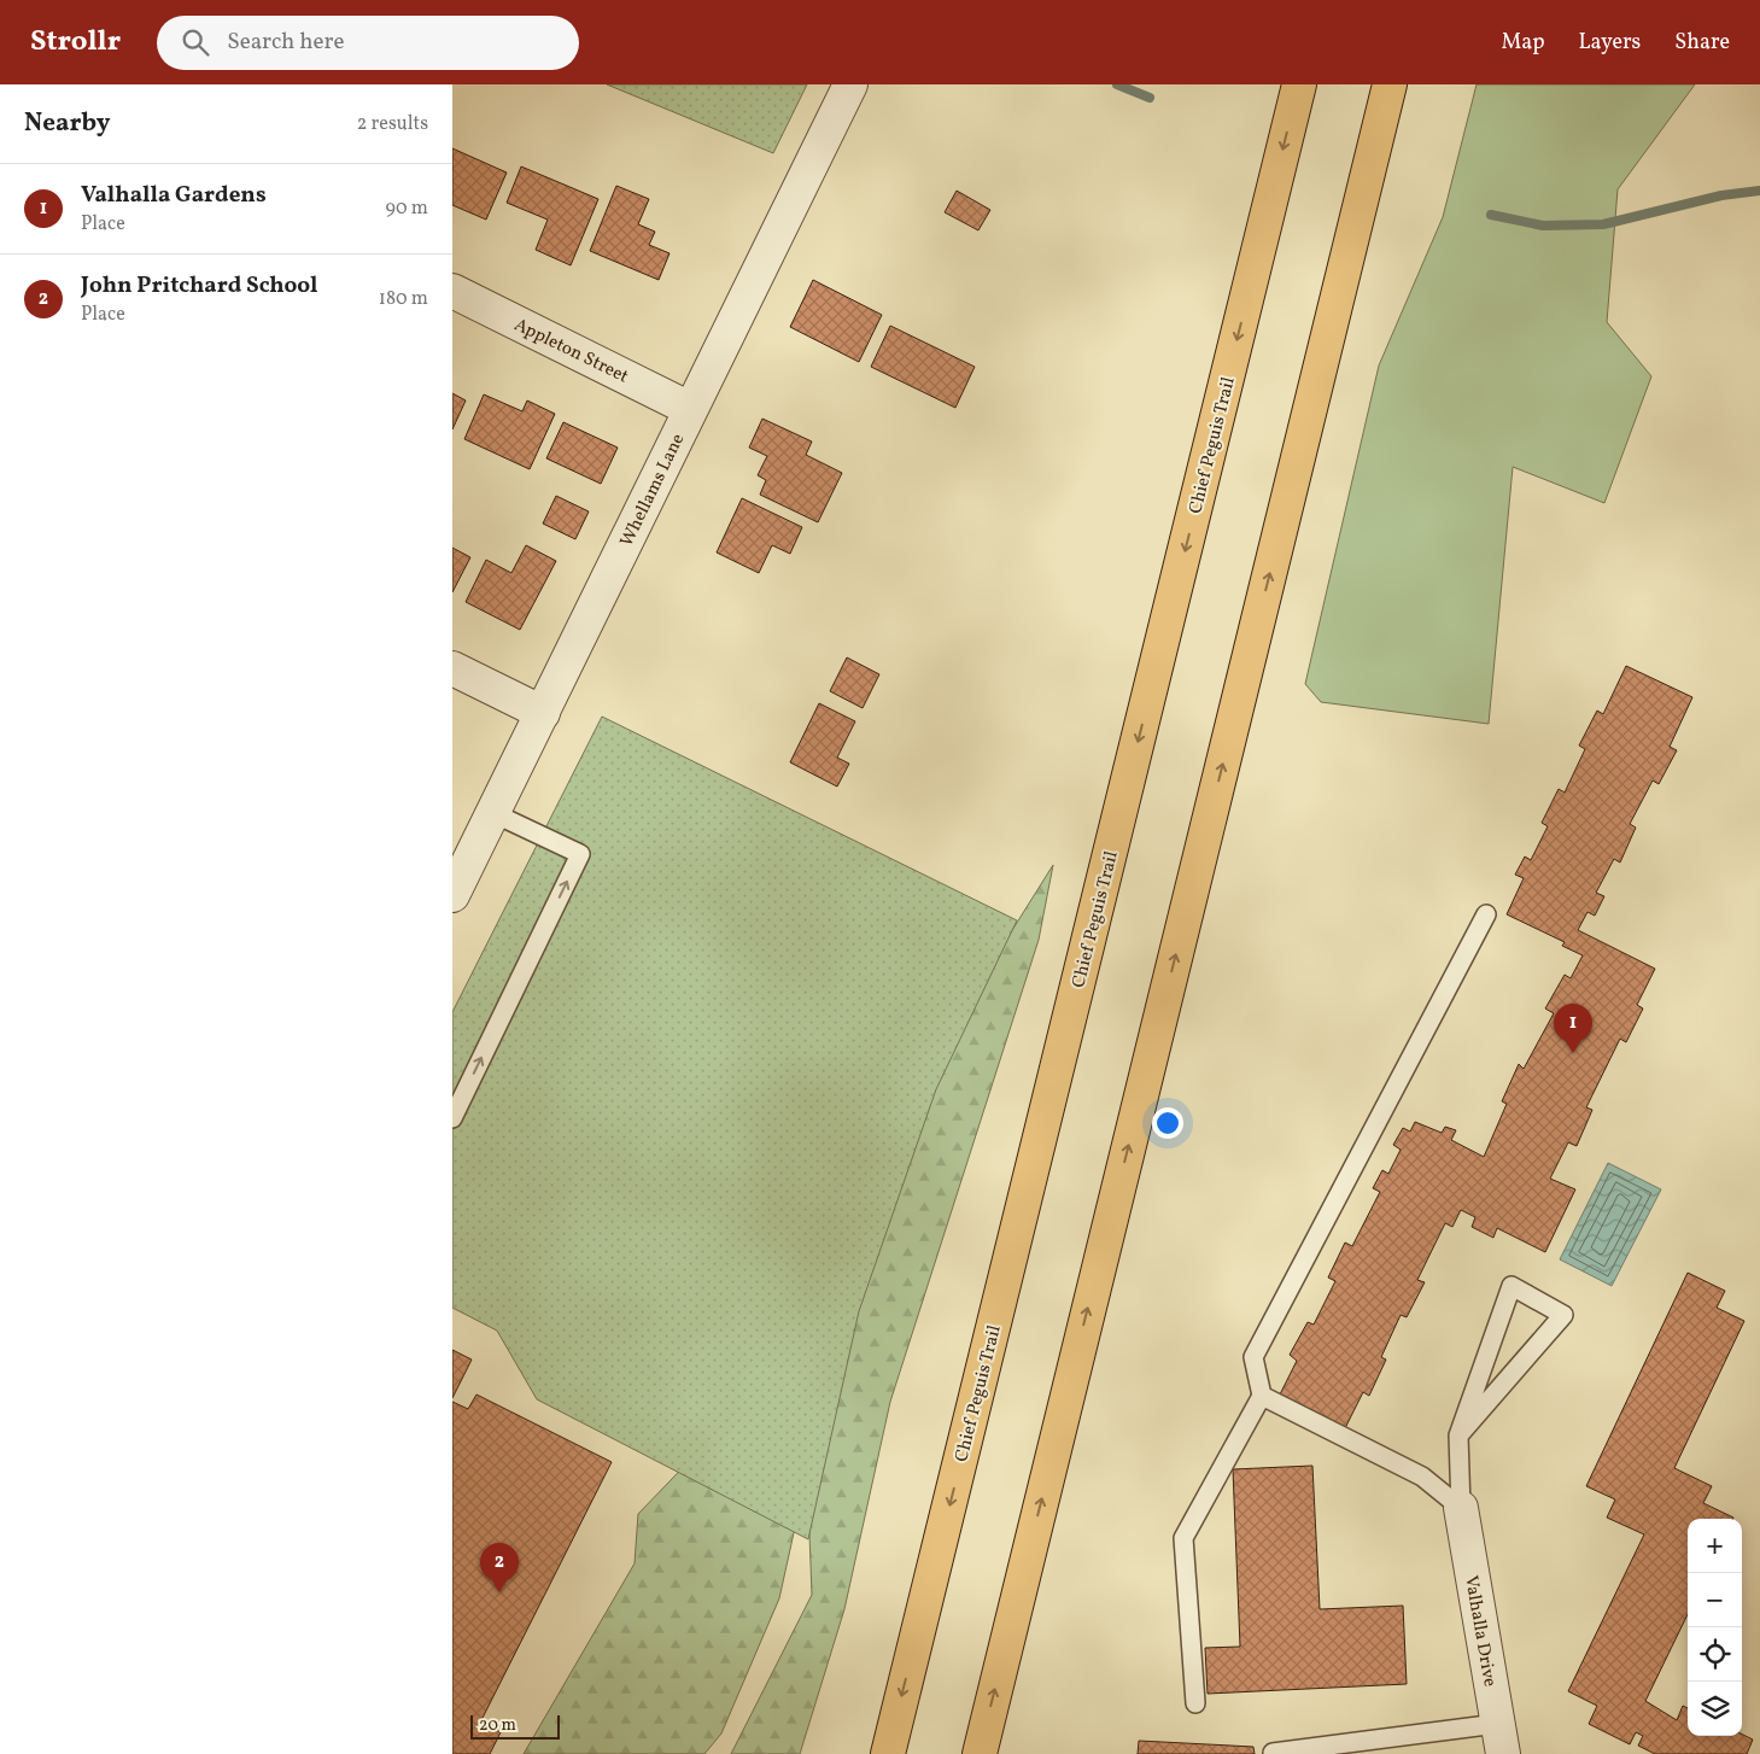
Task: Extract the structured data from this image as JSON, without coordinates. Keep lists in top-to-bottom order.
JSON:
{
  "streets": {
    "main road": ["Chief Peguis Trail"],
    "street": ["Appleton Street", "Whellams Lane", "Valhalla Drive"]
  },
  "crossings": [
    ["Appleton Street", "Whellams Lane"]
  ],
  "scale_bar": "20 m",
  "page": {
    "header": "Strollr",
    "search": "Search here",
    "nav": ["Map", "Layers", "Share"],
    "heading": ["Nearby", "2 results"],
    "list": [
      {
        "mark": "1",
        "name": "Valhalla Gardens",
        "note": "Place",
        "value": "90 m"
      },
      {
        "mark": "2",
        "name": "John Pritchard School",
        "note": "Place",
        "value": "180 m"
      }
    ],
    "pins": ["1", "2"],
    "map_buttons": ["+", "−"],
    "scale": "20 m"
  }
}
